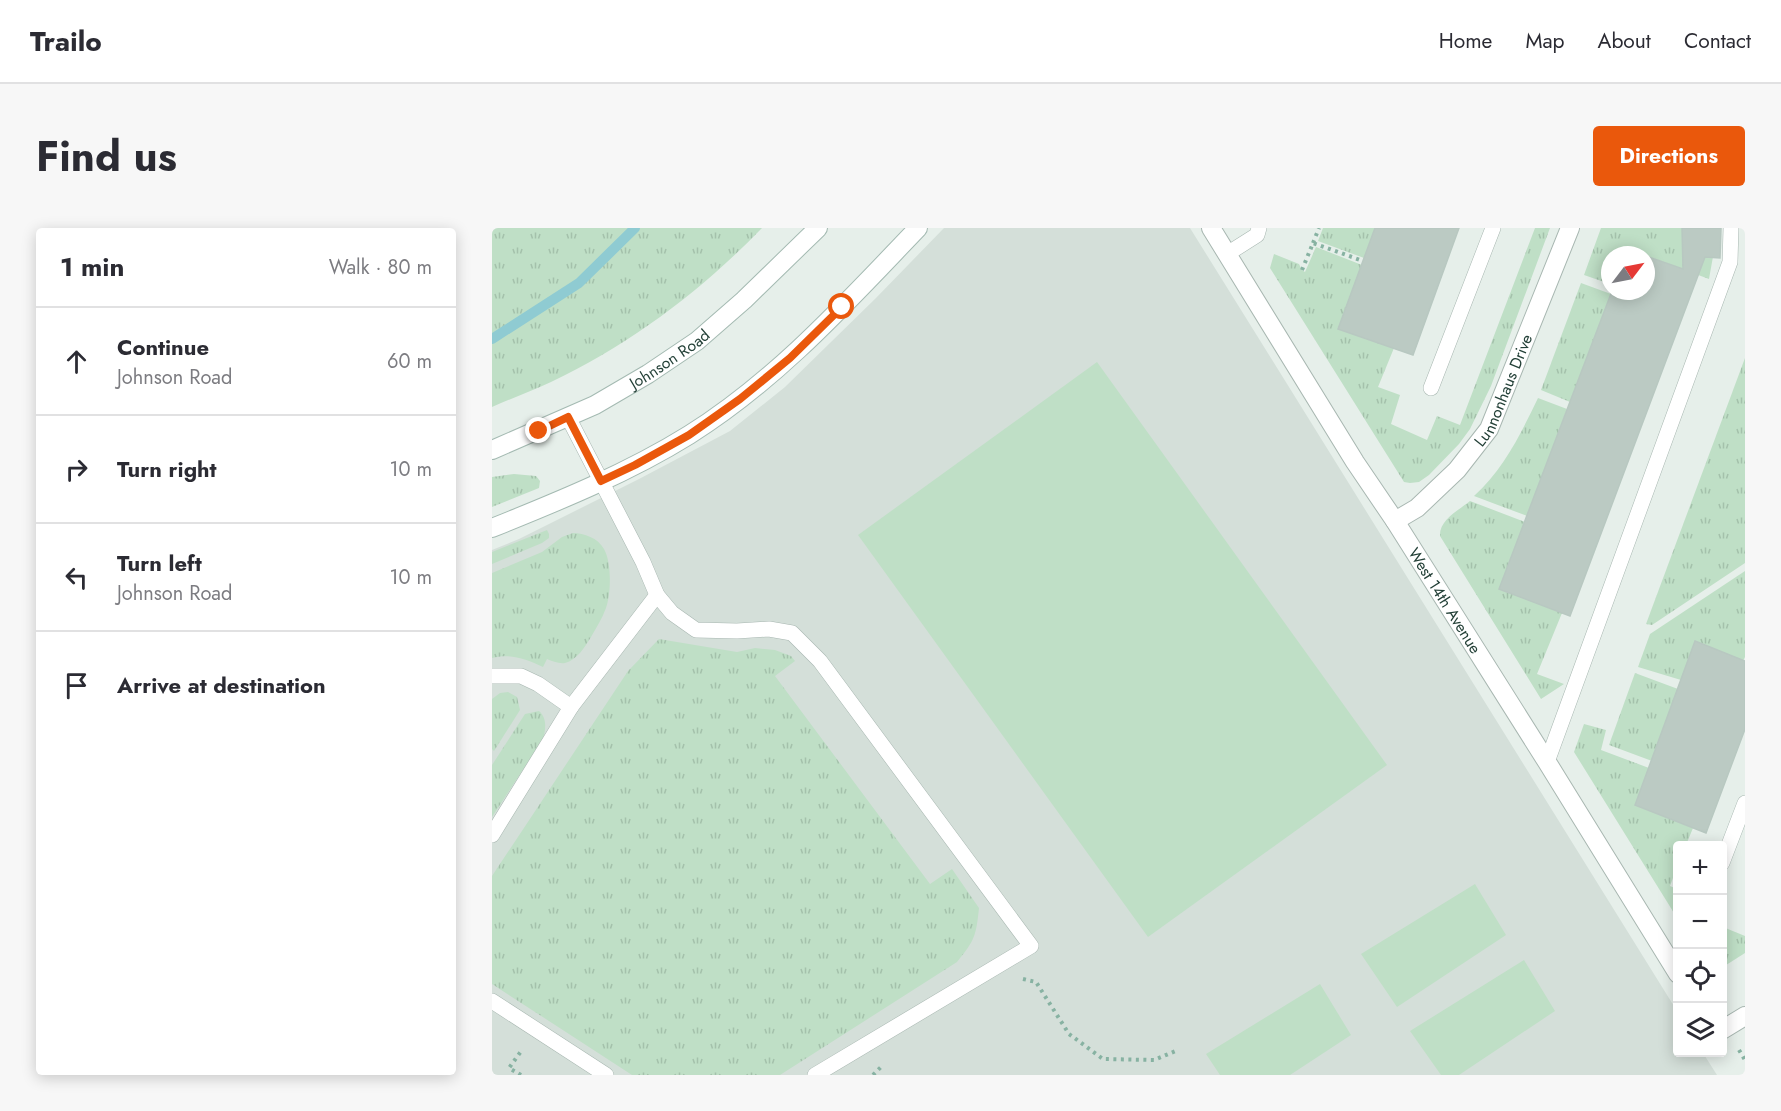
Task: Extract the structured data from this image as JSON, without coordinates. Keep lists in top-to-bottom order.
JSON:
{
  "streets": {
    "street": ["Johnson Road", "Lunnonhaus Drive", "West 14th Avenue"]
  },
  "crossings": [
    ["Lunnonhaus Drive", "West 14th Avenue"]
  ],
  "north": "top right",
  "page": {
    "header": "Trailo",
    "nav": [
      "Home",
      "Map",
      "About",
      "Contact"
    ],
    "title": "Find us",
    "buttons": "Directions",
    "heading": ["1 min", "Walk · 80 m"],
    "list": [
      ["Continue", "Johnson Road", "60 m"],
      ["Turn right", "10 m"],
      ["Turn left", "Johnson Road", "10 m"],
      "Arrive at destination"
    ],
    "map_buttons": ["+", "−"]
  }
}
